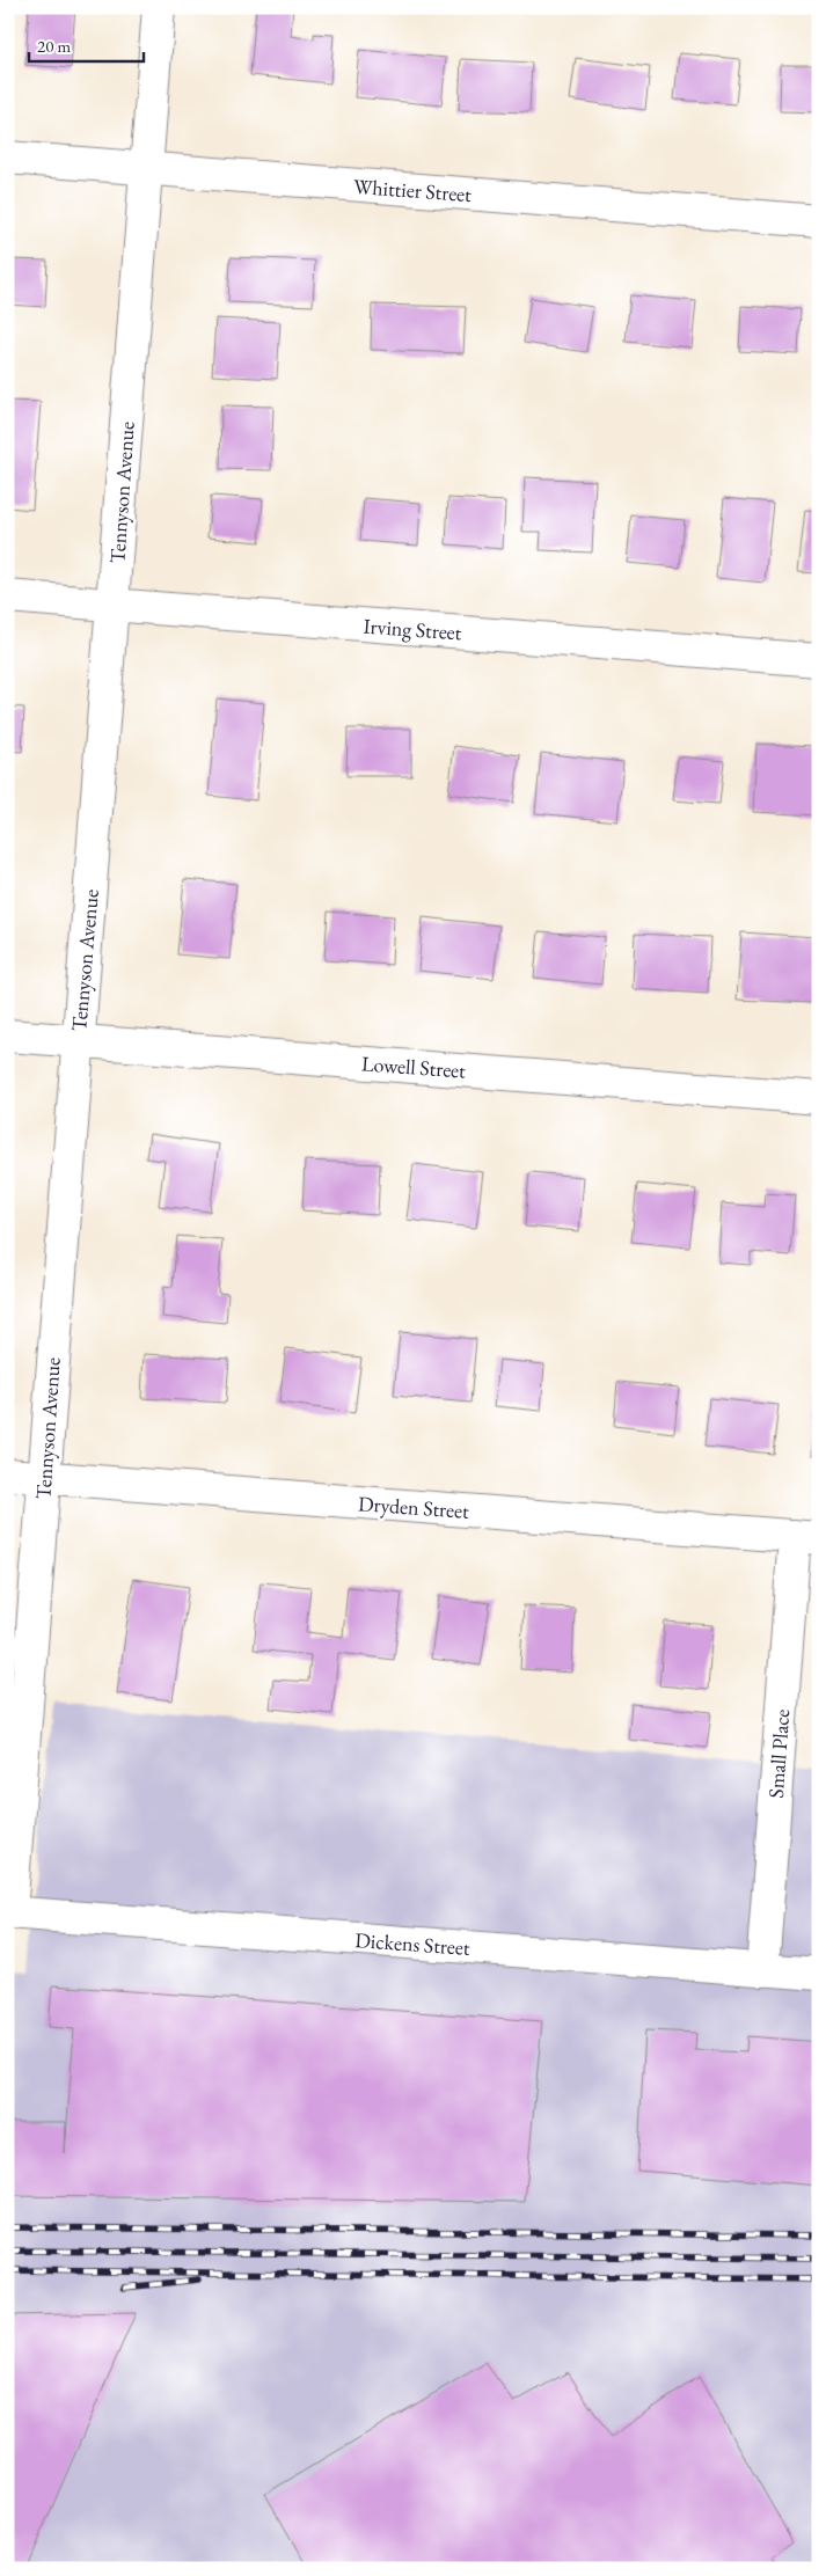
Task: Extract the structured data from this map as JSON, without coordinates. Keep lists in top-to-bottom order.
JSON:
{
  "streets": {
    "street": [
      "Whittier Street",
      "Tennyson Avenue",
      "Irving Street",
      "Lowell Street",
      "Dryden Street",
      "Small Place",
      "Dickens Street"
    ]
  },
  "crossings": [
    ["Whittier Street", "Tennyson Avenue"],
    ["Tennyson Avenue", "Irving Street"],
    ["Tennyson Avenue", "Lowell Street"],
    ["Tennyson Avenue", "Dryden Street"],
    ["Tennyson Avenue", "Dickens Street"],
    ["Dryden Street", "Small Place"],
    ["Small Place", "Dickens Street"]
  ],
  "scale_bar": "20 m"
}
